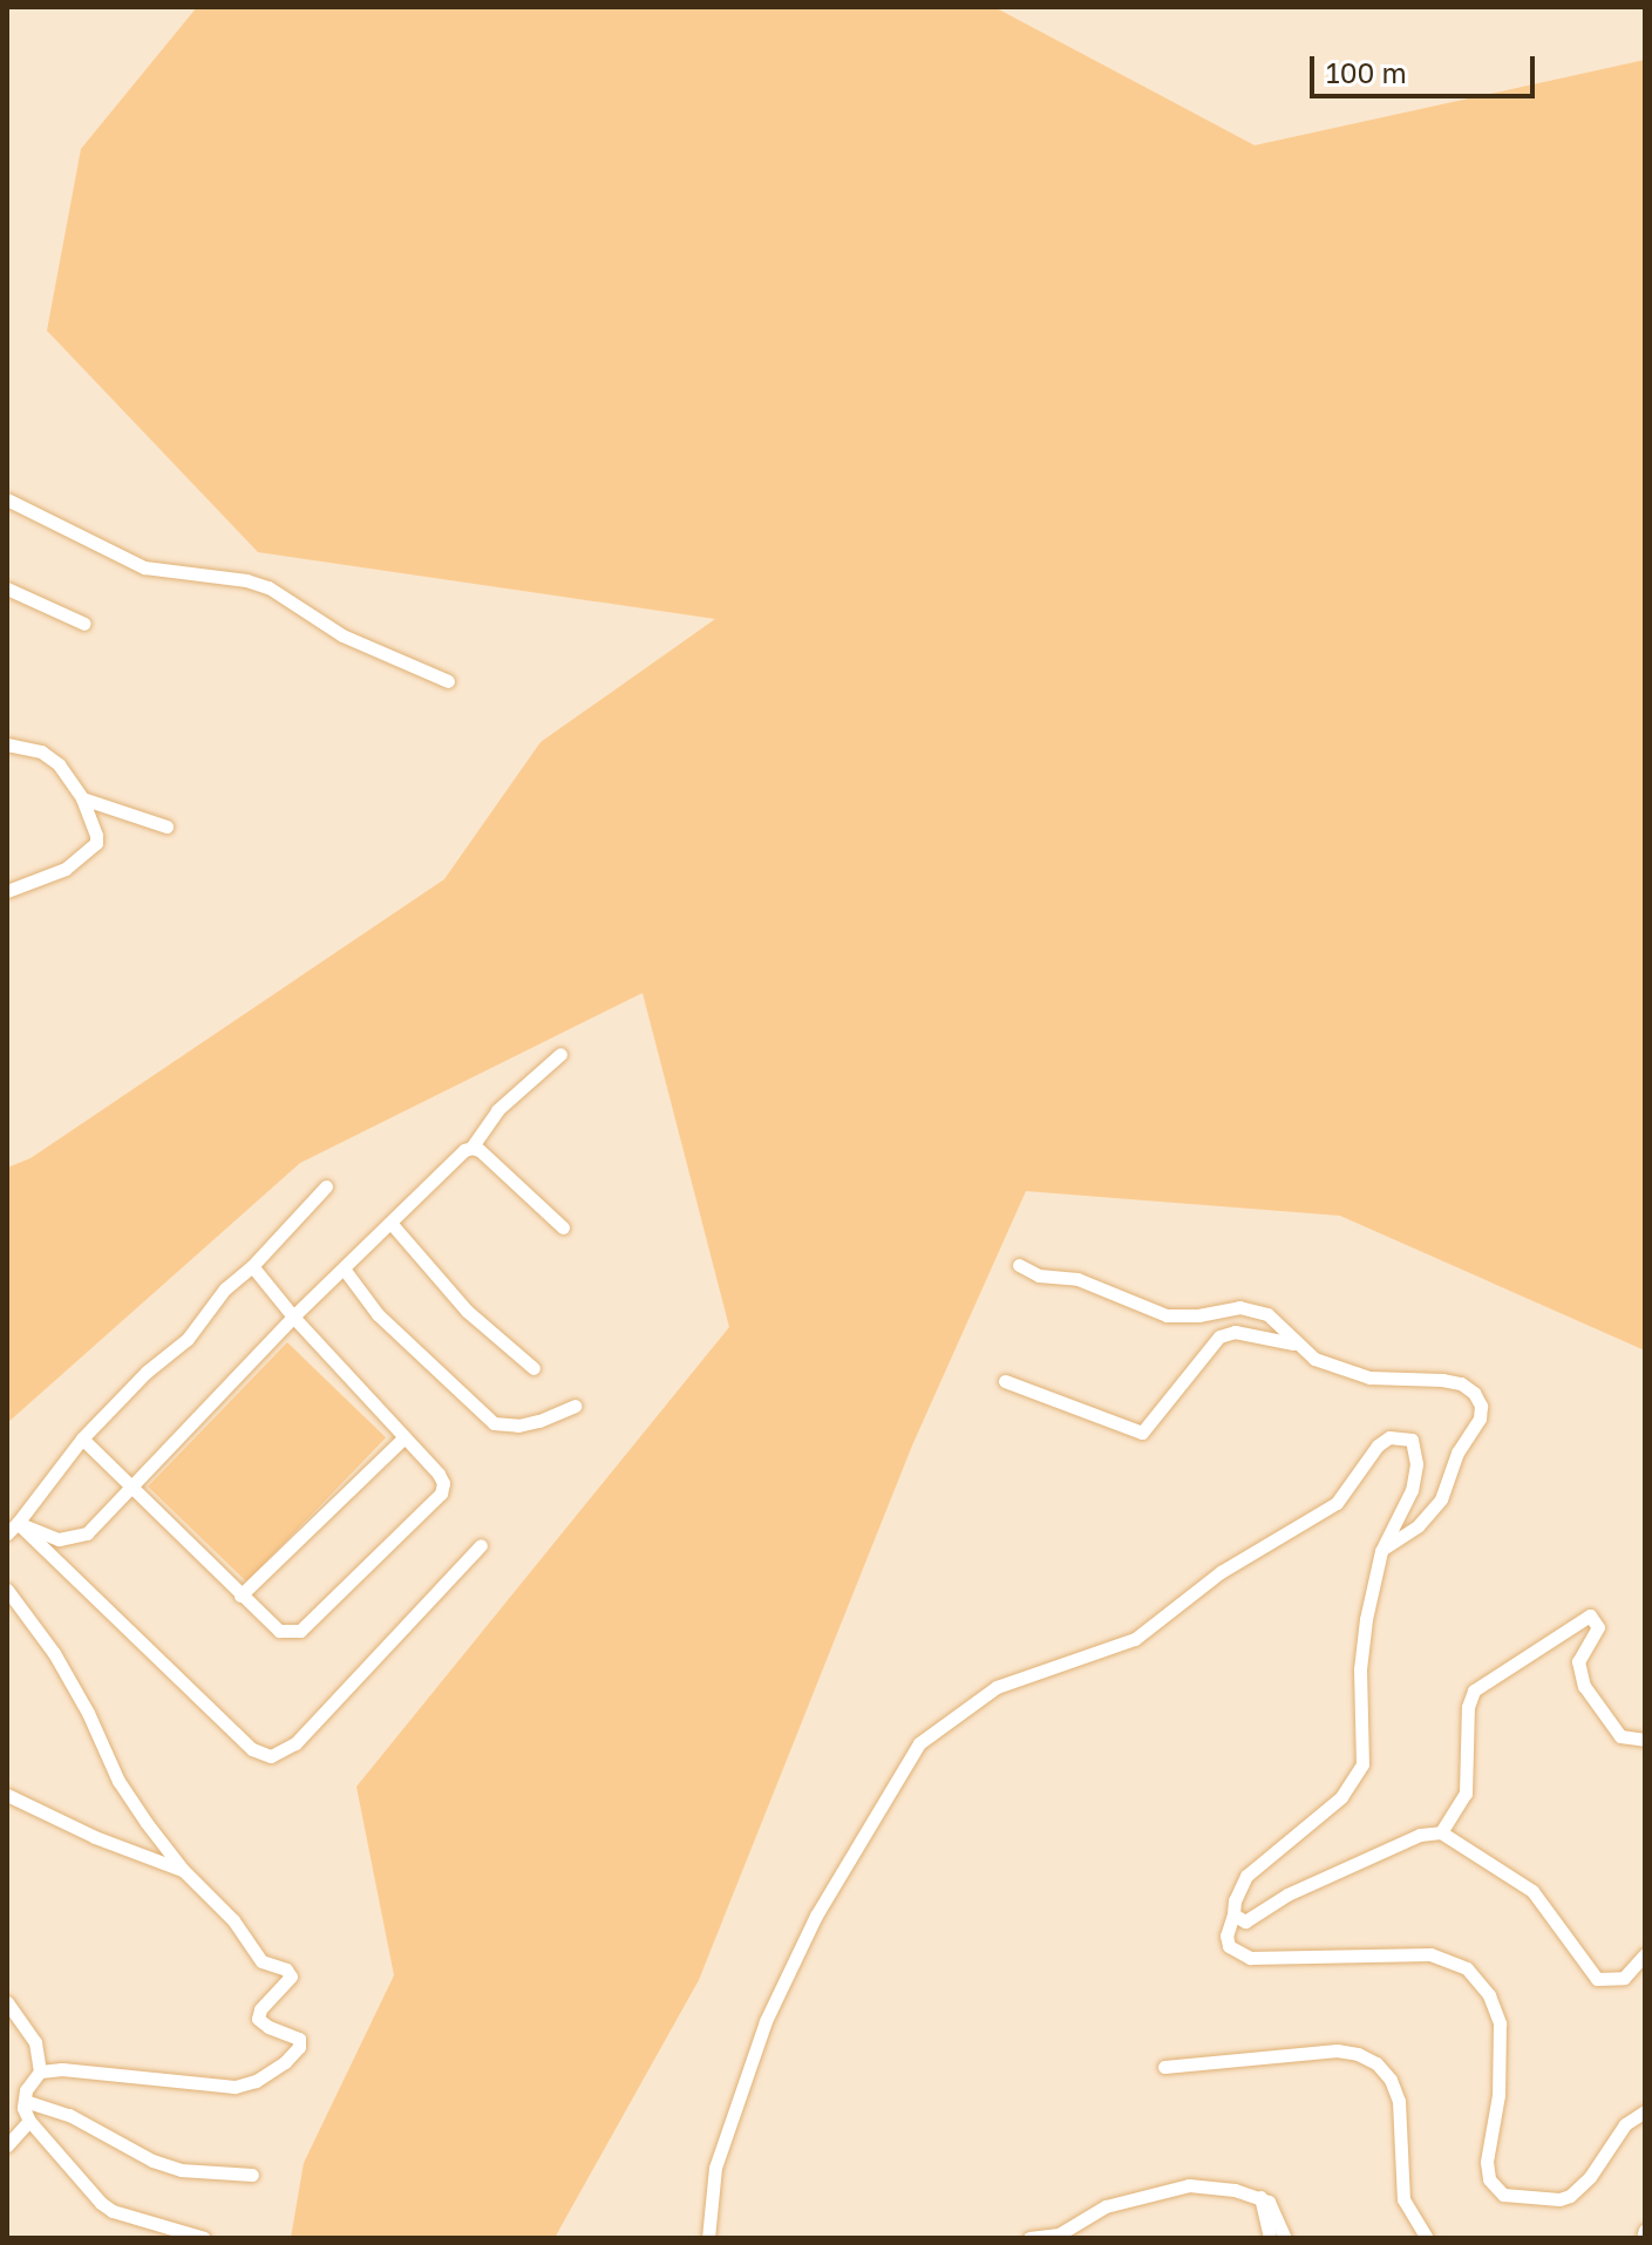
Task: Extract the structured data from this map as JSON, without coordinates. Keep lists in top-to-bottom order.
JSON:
{
  "scale_bar": "100 m"
}
